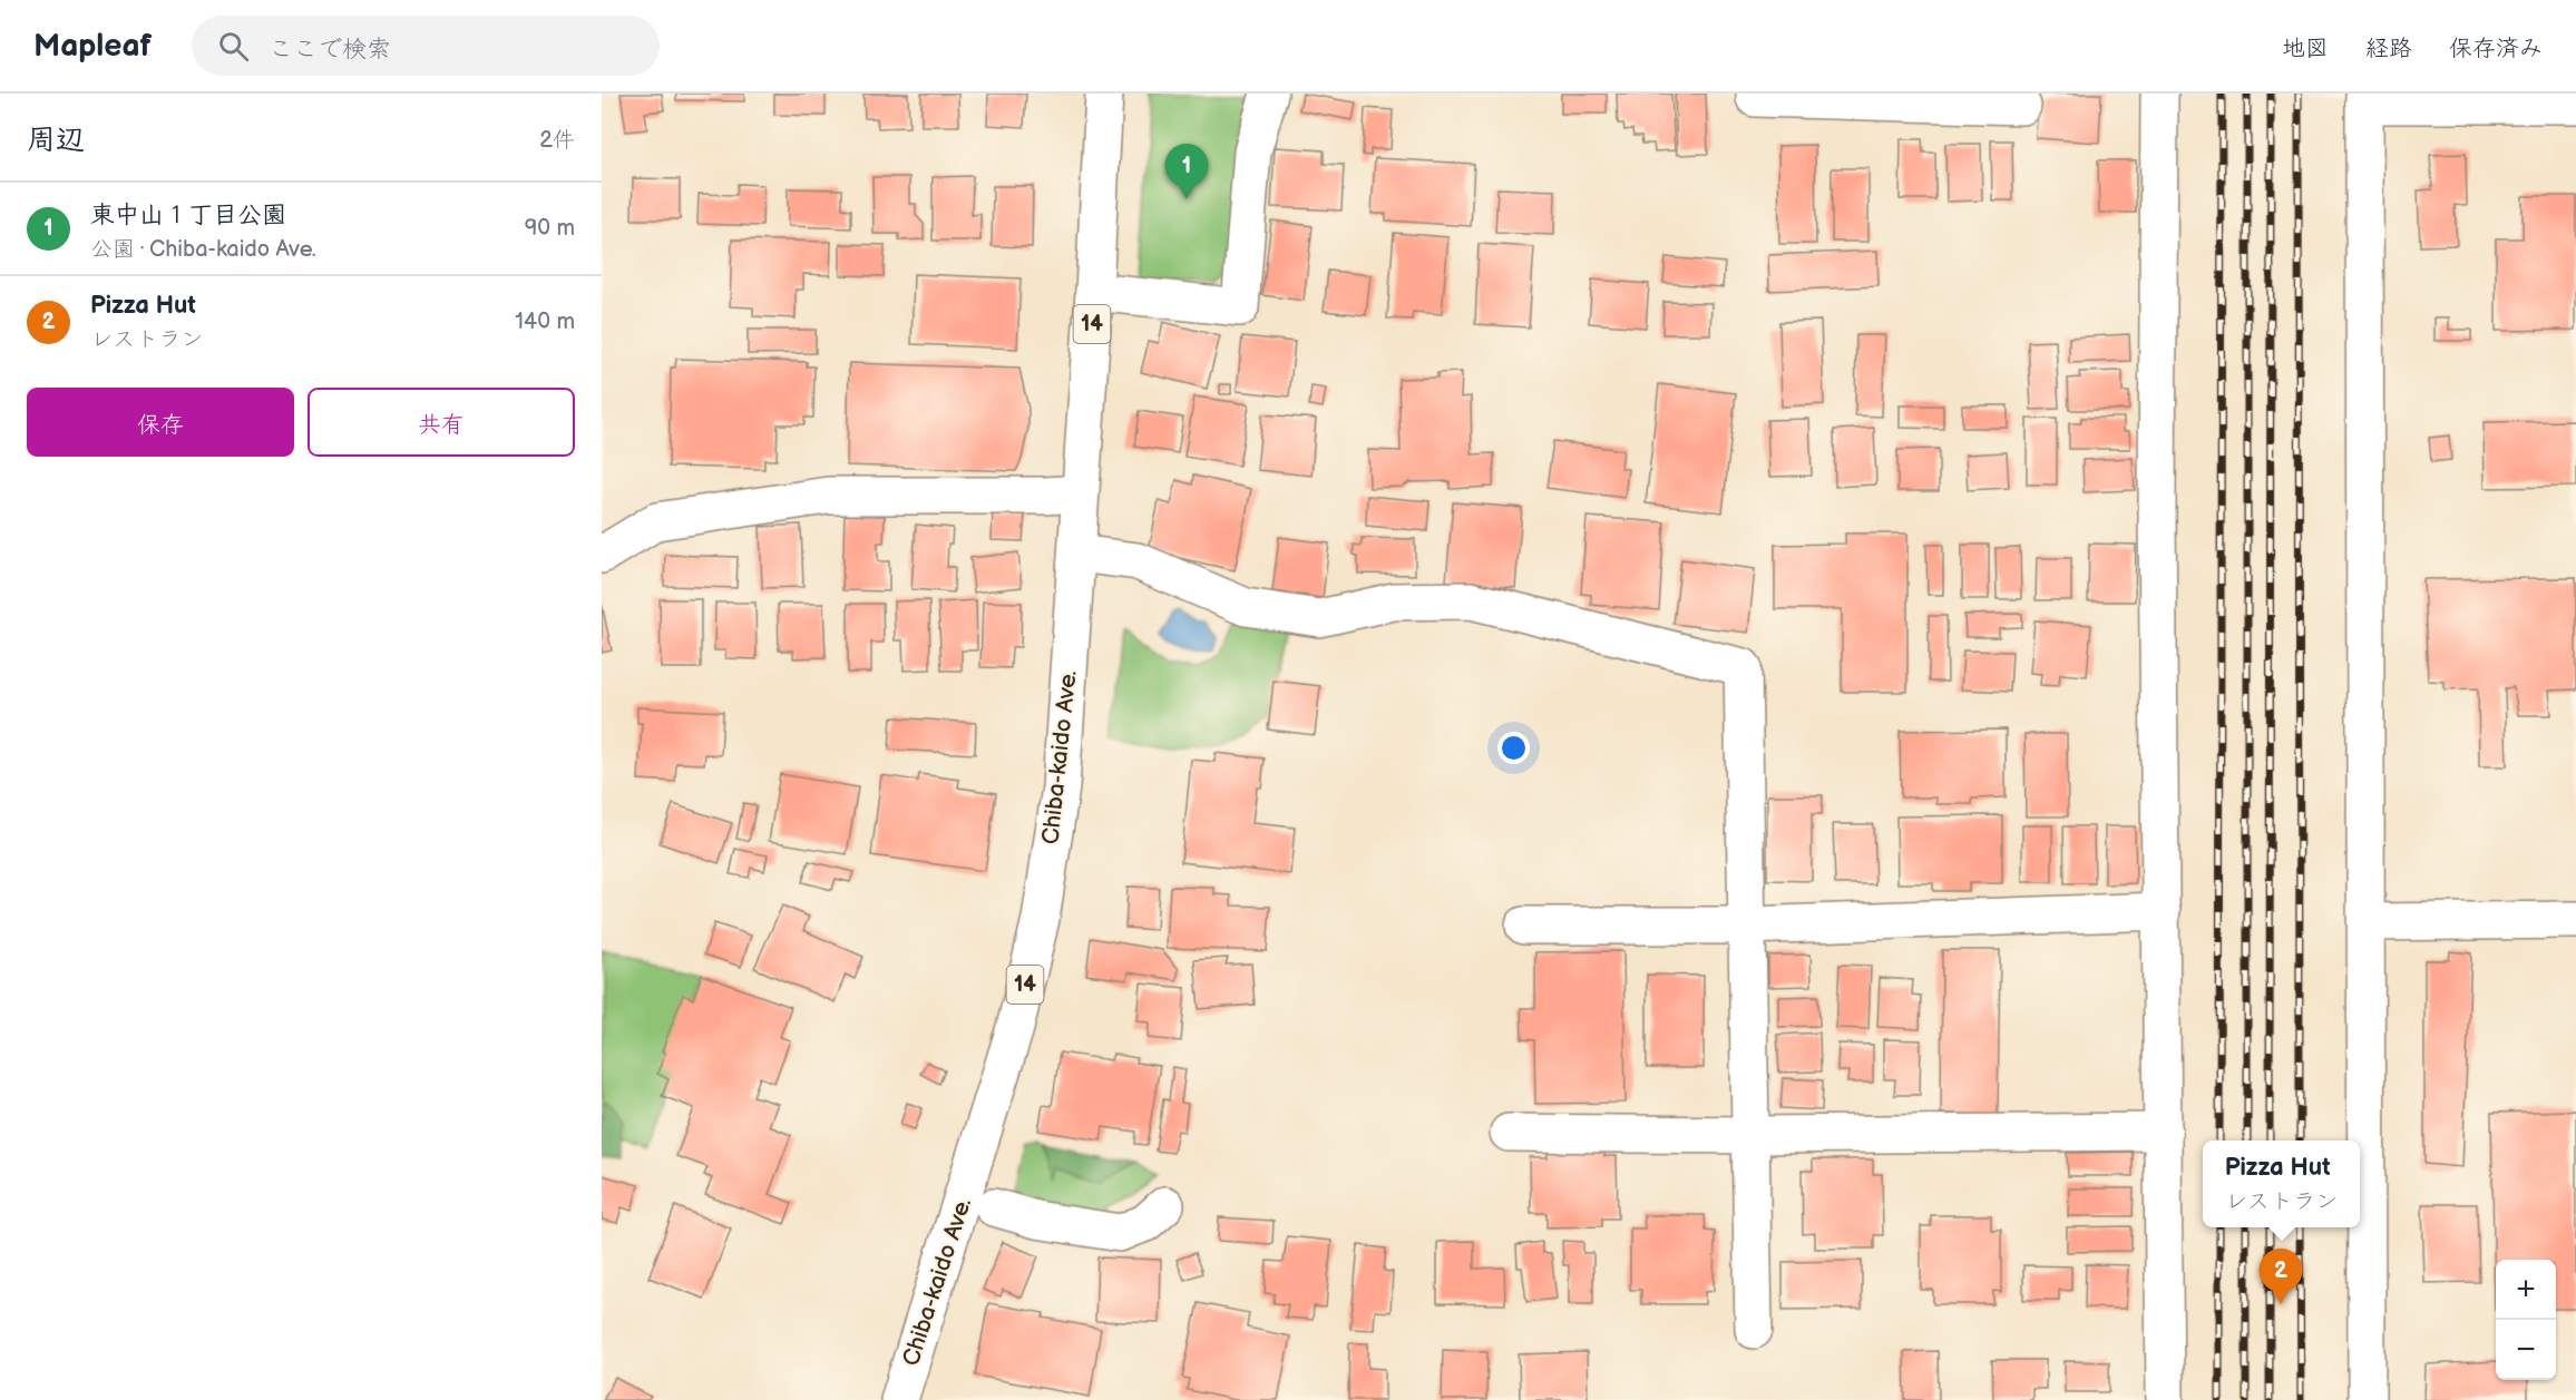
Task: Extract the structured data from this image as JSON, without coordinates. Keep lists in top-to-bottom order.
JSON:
{
  "streets": {
    "main road": ["14", "Chiba-kaido Ave."]
  },
  "page": {
    "header": "Mapleaf",
    "search": "ここで検索",
    "nav": ["地図", "経路", "保存済み"],
    "heading": ["周辺", "2件"],
    "pins": ["1", "2"],
    "list": [
      {
        "mark": "1",
        "name": "東中山１丁目公園",
        "note": "公園 · Chiba-kaido Ave.",
        "value": "90 m"
      },
      {
        "mark": "2",
        "name": "Pizza Hut",
        "note": "レストラン",
        "value": "140 m"
      }
    ],
    "buttons": ["保存", "共有"],
    "popup": ["Pizza Hut", "レストラン"],
    "map_buttons": ["+", "−"]
  }
}
